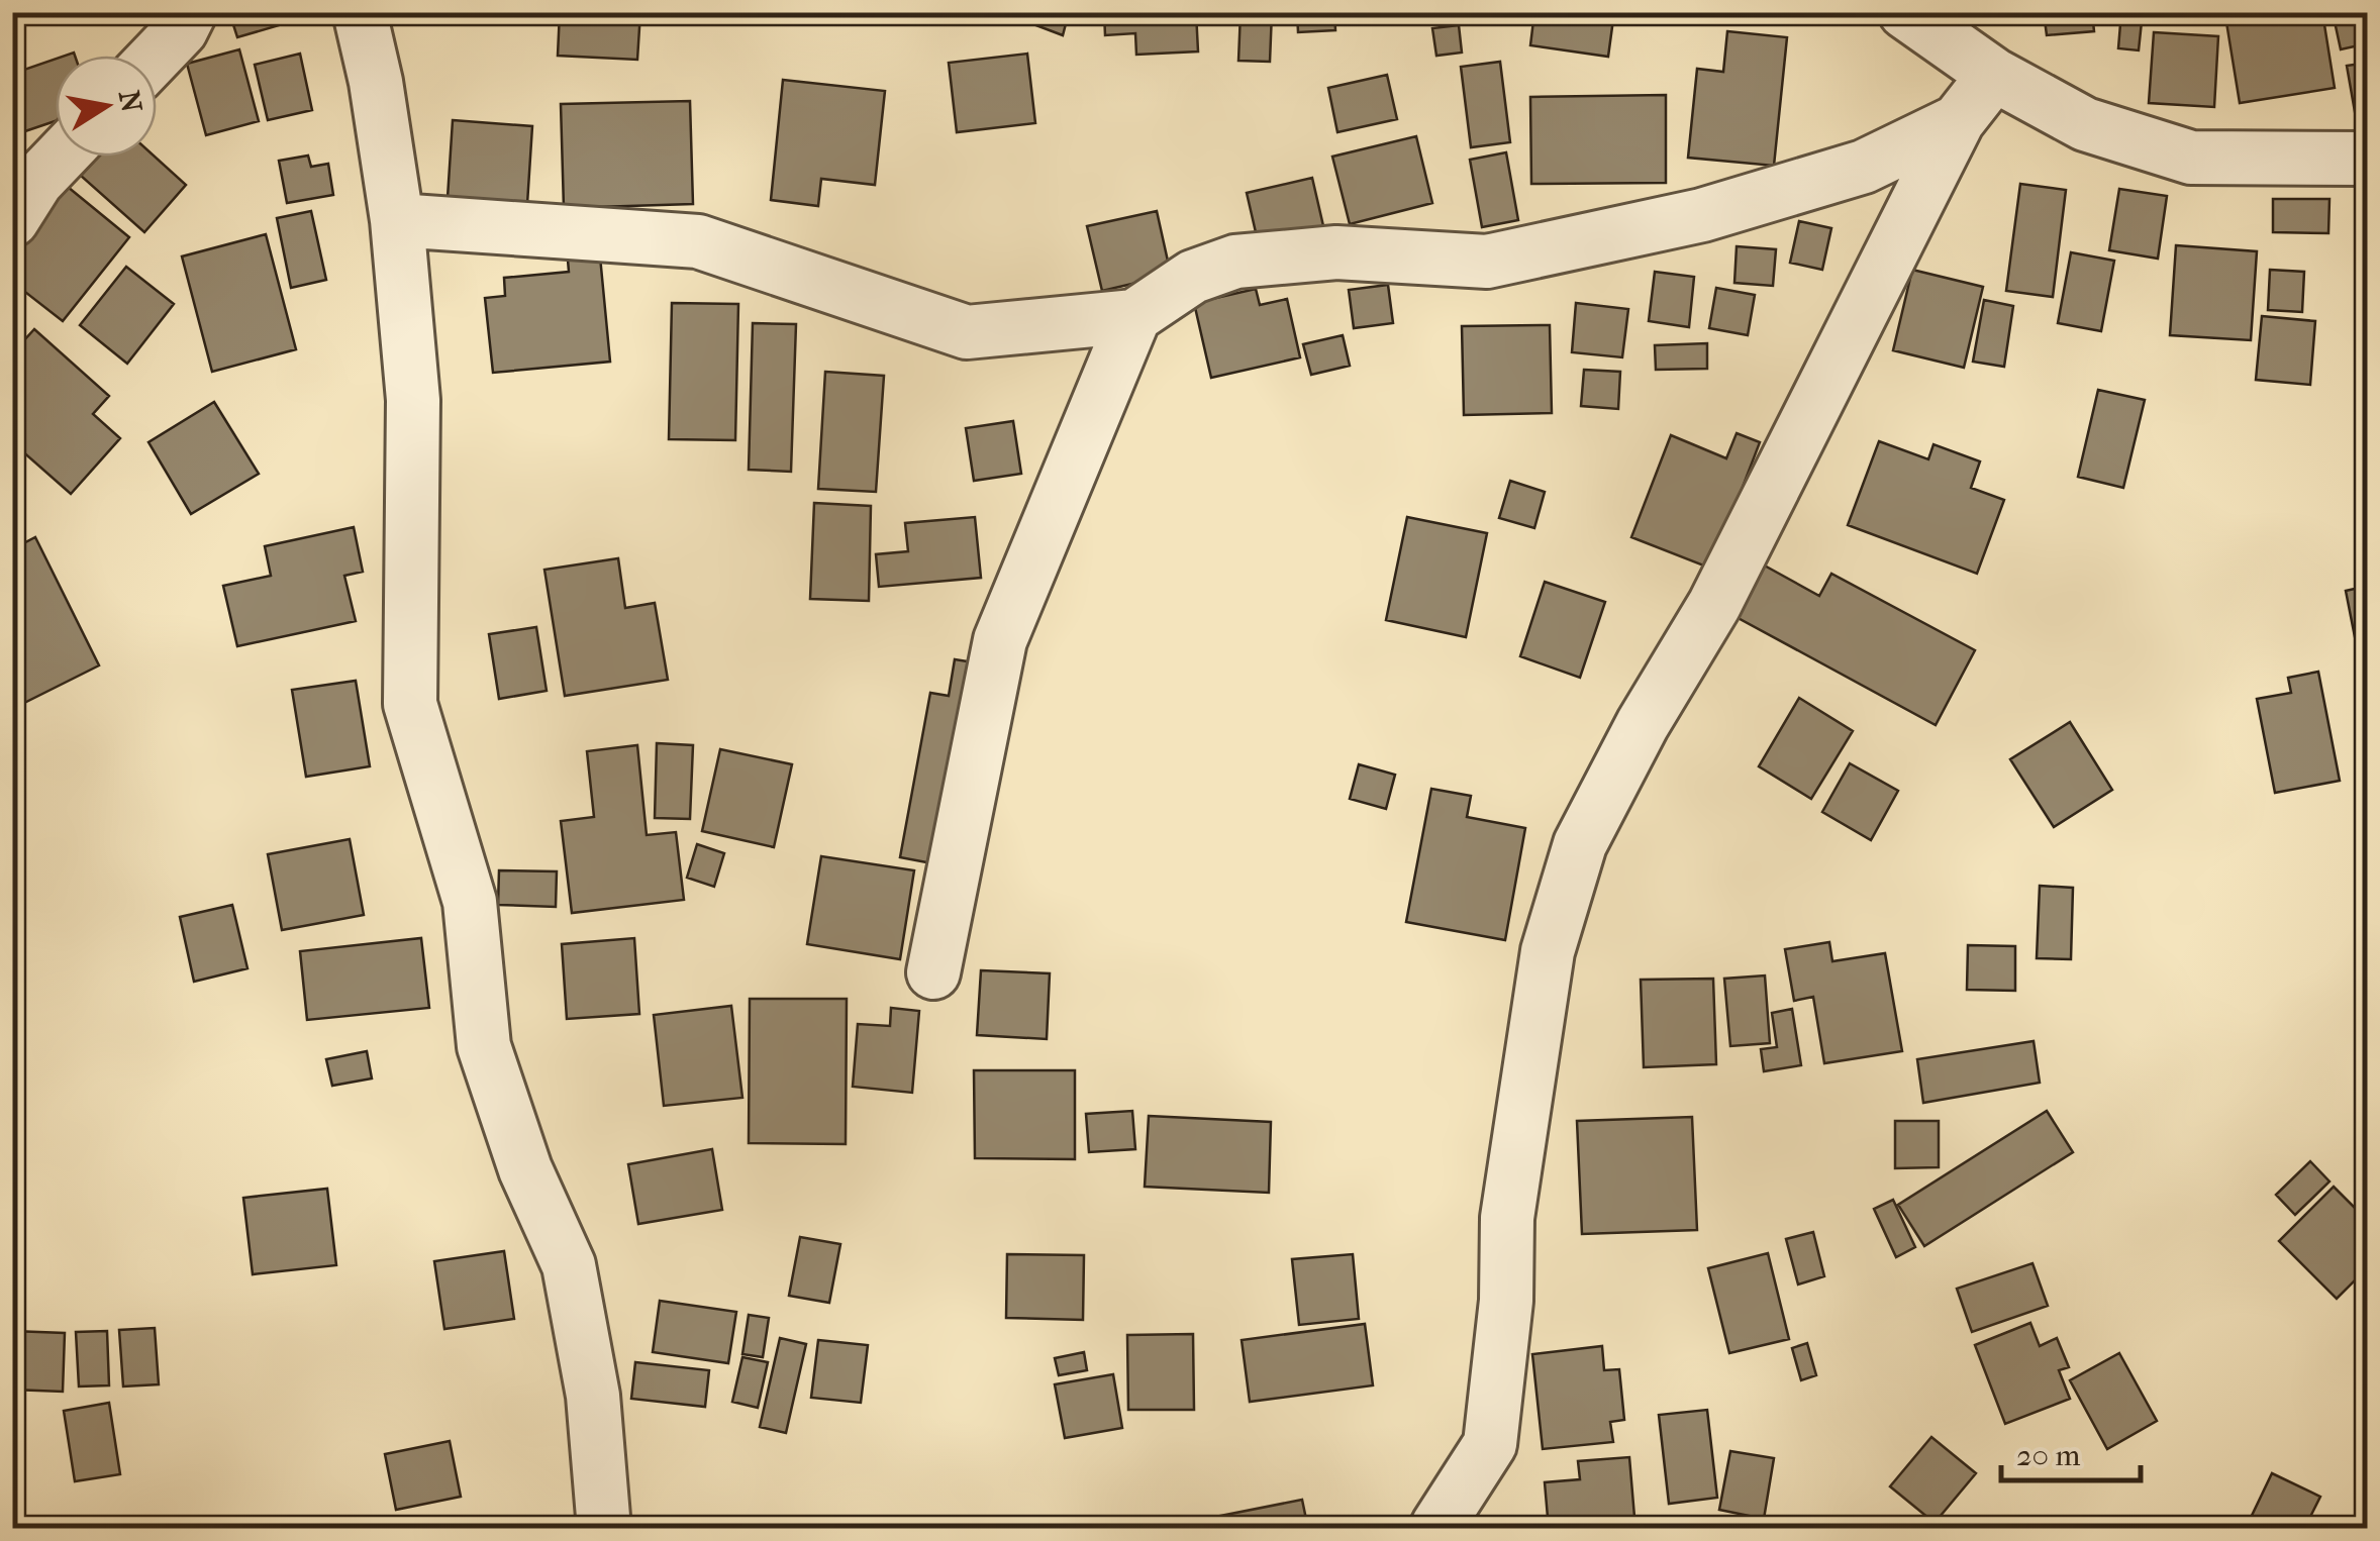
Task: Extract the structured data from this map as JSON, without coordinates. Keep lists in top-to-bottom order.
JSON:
{
  "scale_bar": "20 m",
  "north": "right"
}
